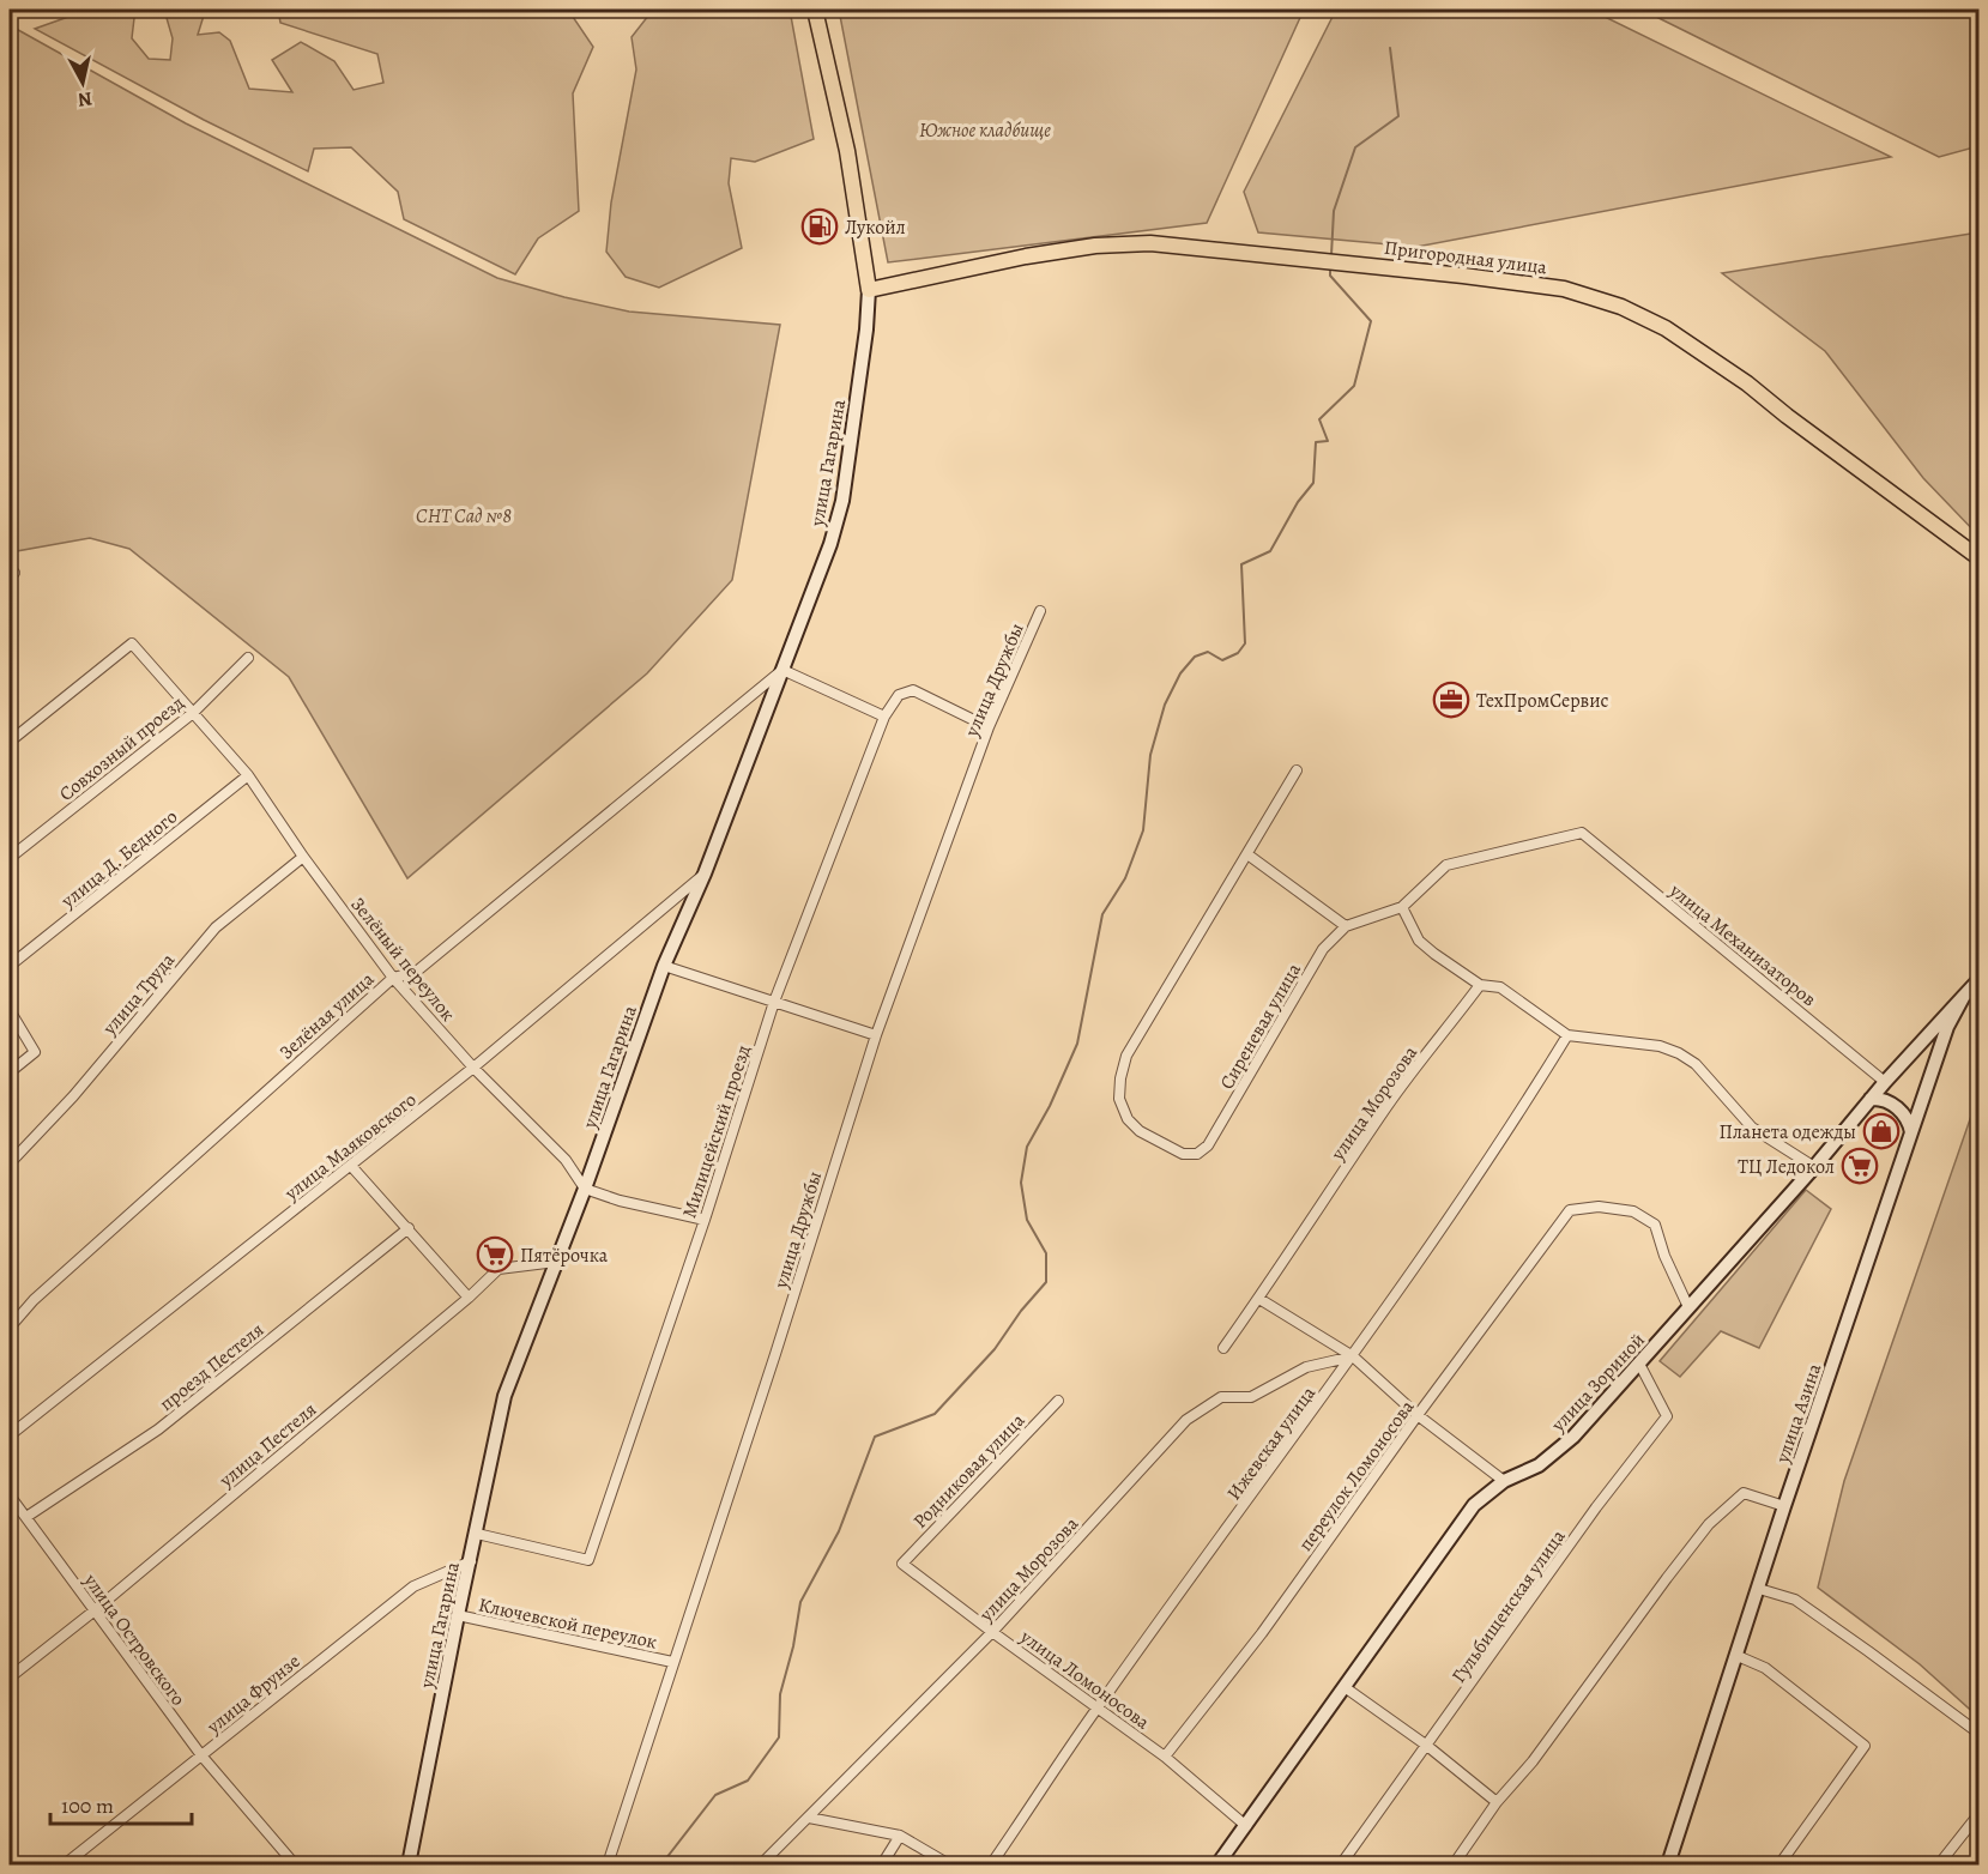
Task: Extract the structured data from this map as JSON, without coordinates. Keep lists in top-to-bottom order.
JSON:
{
  "streets": {
    "main road": [
      "Пригородная улица",
      "улица Гагарина",
      "улица Зориной",
      "улица Азина"
    ],
    "street": [
      "улица Дружбы",
      "Совхозный проезд",
      "улица Д. Бедного",
      "улица Механизаторов",
      "Зелёный переулок",
      "улица Труда",
      "Зелёная улица",
      "Сиреневая улица",
      "улица Морозова",
      "Милицейский проезд",
      "улица Маяковского",
      "проезд Пестеля",
      "Ижевская улица",
      "улица Пестеля",
      "Родниковая улица",
      "переулок Ломоносова",
      "Гульбищенская улица",
      "Ключевской переулок",
      "улица Островского",
      "улица Ломоносова",
      "улица Фрунзе"
    ]
  },
  "crossings": [
    ["Пригородная улица", "улица Гагарина"],
    ["улица Гагарина", "Зелёный переулок"],
    ["улица Гагарина", "Зелёная улица"],
    ["улица Гагарина", "Милицейский проезд"],
    ["улица Гагарина", "улица Маяковского"],
    ["улица Гагарина", "улица Пестеля"],
    ["улица Гагарина", "Ключевской переулок"],
    ["улица Гагарина", "улица Фрунзе"],
    ["улица Дружбы", "Ключевской переулок"],
    ["Совхозный проезд", "Зелёный переулок"],
    ["улица Д. Бедного", "Зелёный переулок"],
    ["улица Механизаторов", "улица Зориной"],
    ["Зелёный переулок", "улица Труда"],
    ["Зелёный переулок", "Зелёная улица"],
    ["Зелёный переулок", "улица Маяковского"],
    ["улица Морозова", "Ижевская улица"],
    ["улица Морозова", "улица Ломоносова"],
    ["проезд Пестеля", "улица Островского"],
    ["улица Зориной", "улица Азина"],
    ["улица Зориной", "переулок Ломоносова"],
    ["улица Зориной", "Гульбищенская улица"],
    ["улица Зориной", "улица Ломоносова"],
    ["Ижевская улица", "улица Ломоносова"],
    ["улица Пестеля", "улица Островского"],
    ["Родниковая улица", "улица Ломоносова"],
    ["переулок Ломоносова", "улица Ломоносова"],
    ["улица Островского", "улица Фрунзе"]
  ],
  "parks": ["Южное кладбище", "СНТ Сад №8"],
  "places": {
    "fuel station": ["Лукойл"],
    "office": ["ТехПромСервис"],
    "shop": ["Планета одежды"],
    "supermarket": ["ТЦ Ледокол", "Пятёрочка"]
  },
  "scale_bar": "100 m",
  "north": "bottom"
}
